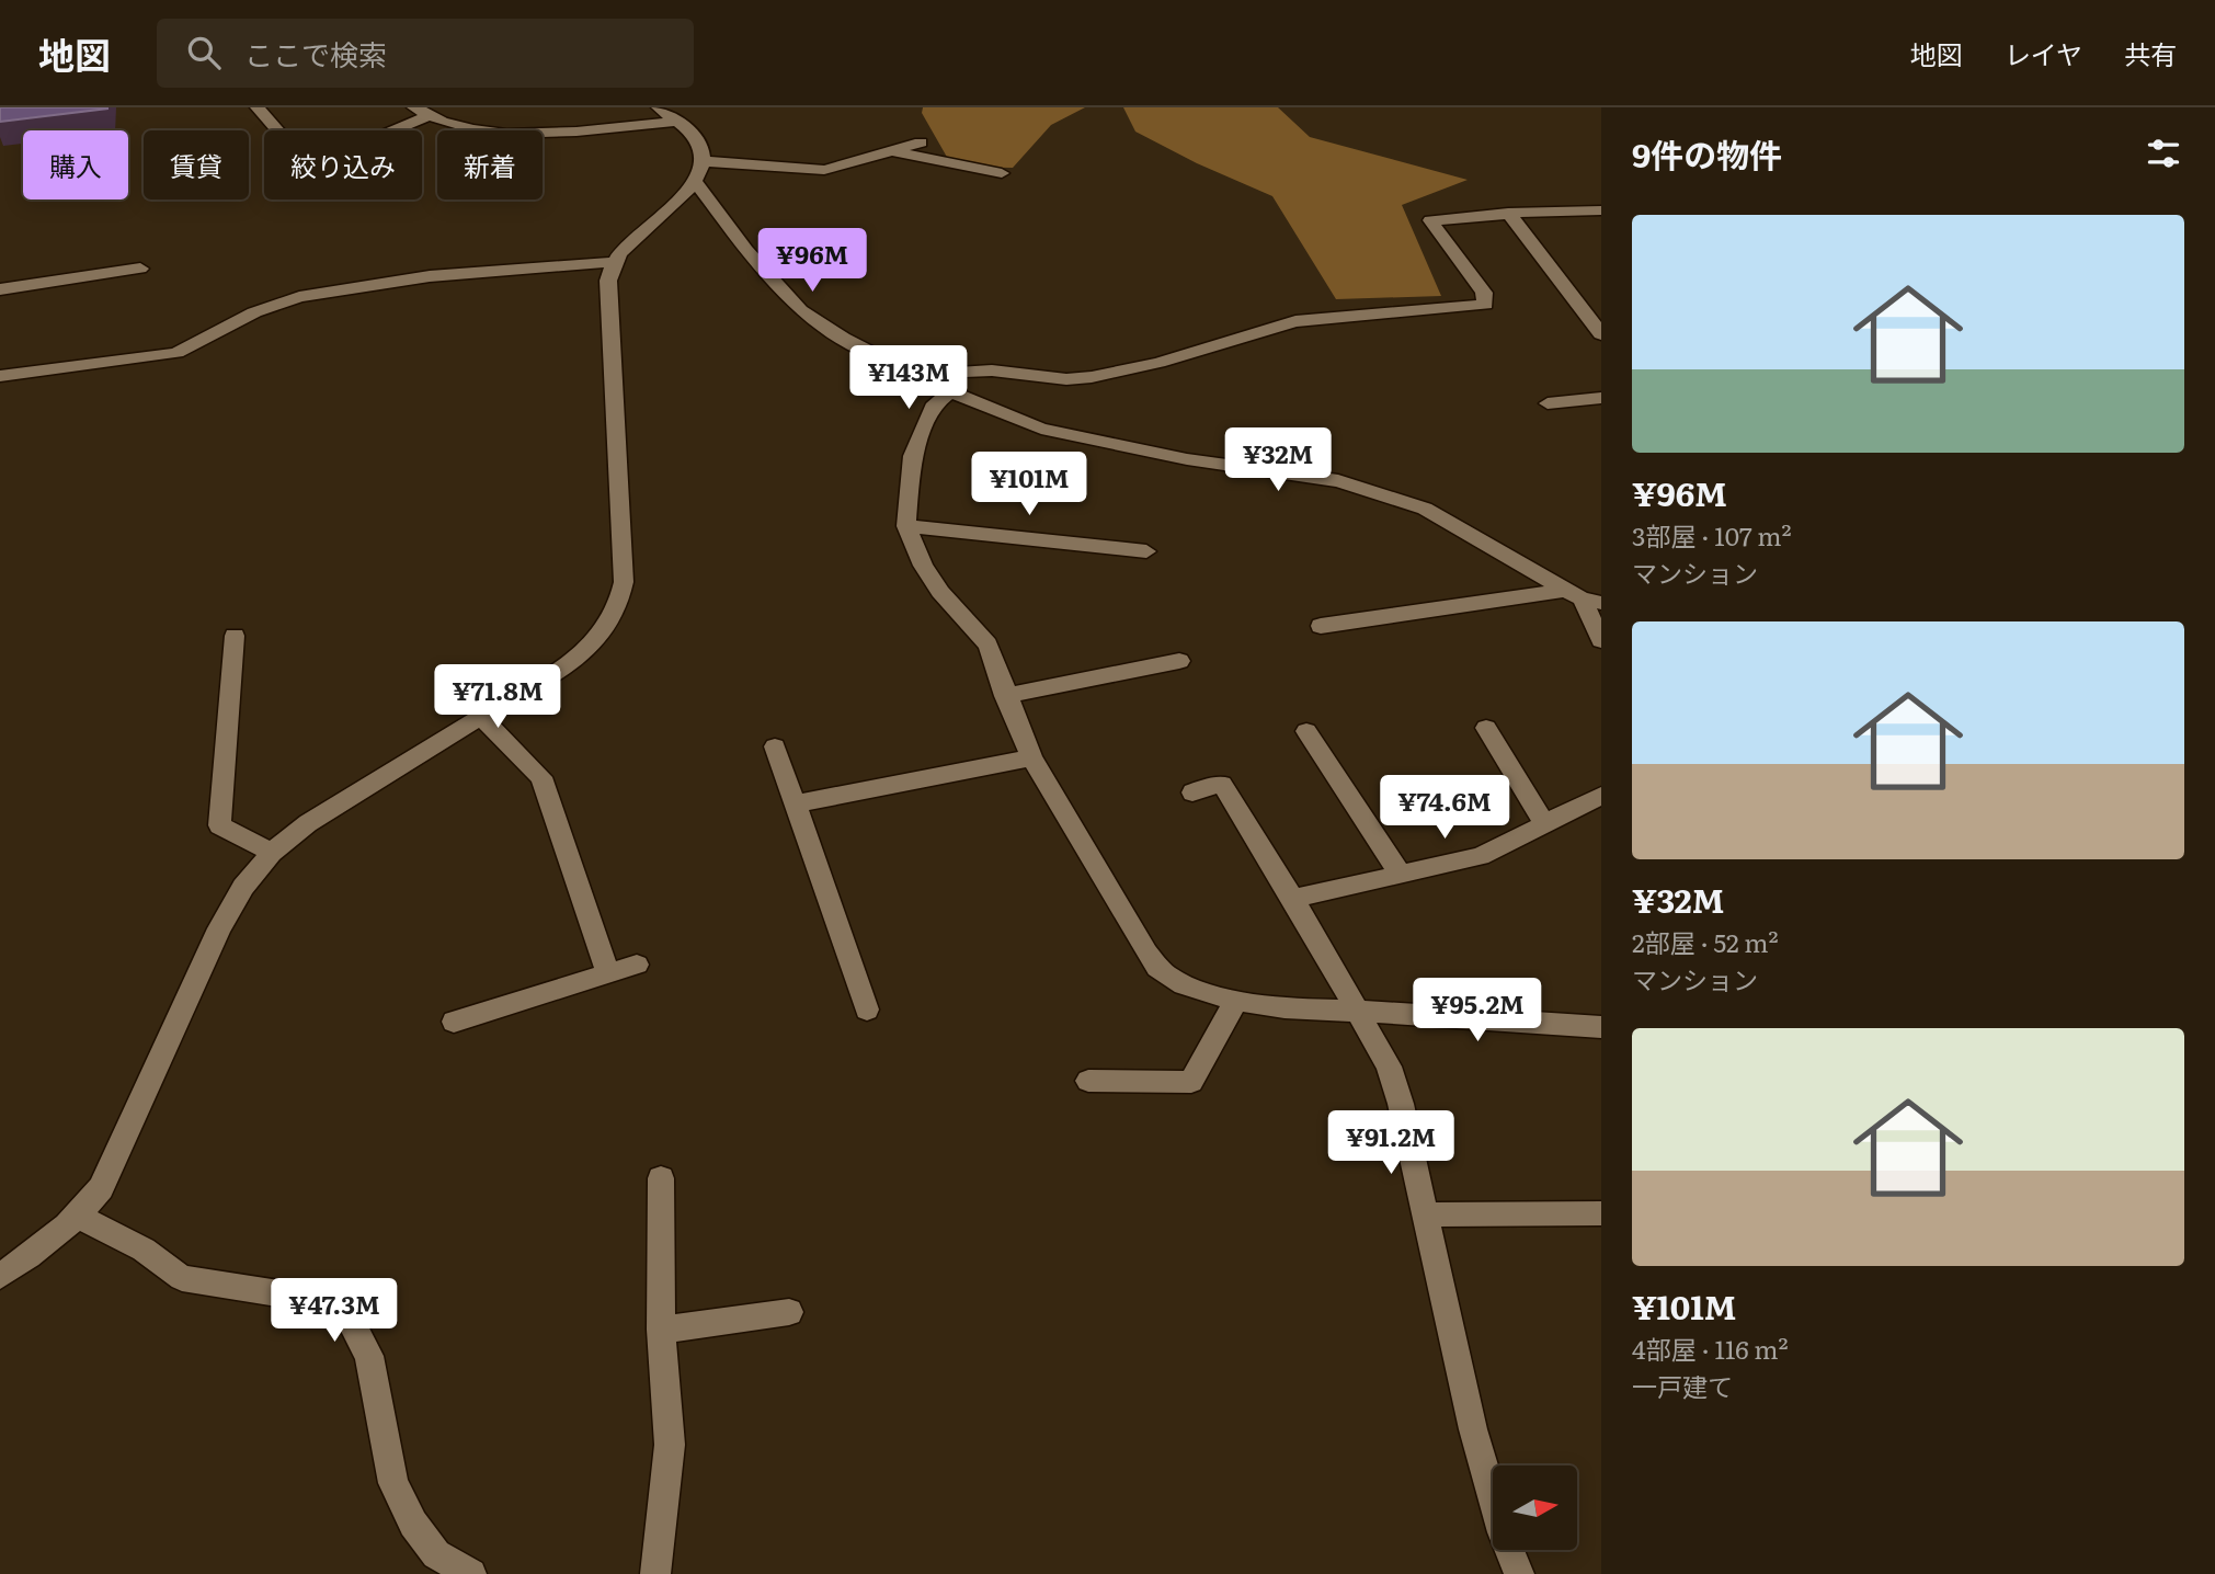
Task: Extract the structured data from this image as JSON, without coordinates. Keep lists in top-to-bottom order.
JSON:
{
  "north": "right",
  "page": {
    "header": "地図",
    "search": "ここで検索",
    "nav": ["地図", "レイヤ", "共有"],
    "heading": "9件の物件",
    "chip": [
      "購入",
      "賃貸",
      "絞り込み",
      "新着"
    ],
    "list": [
      {
        "name": "¥96M",
        "note": "3部屋 · 107 m² · マンション"
      },
      {
        "name": "¥32M",
        "note": "2部屋 · 52 m² · マンション"
      },
      {
        "name": "¥101M",
        "note": "4部屋 · 116 m² · 一戸建て"
      }
    ],
    "price": [
      "¥96M",
      "¥143M",
      "¥32M",
      "¥101M",
      "¥71.8M",
      "¥74.6M",
      "¥95.2M",
      "¥91.2M",
      "¥47.3M"
    ]
  }
}
